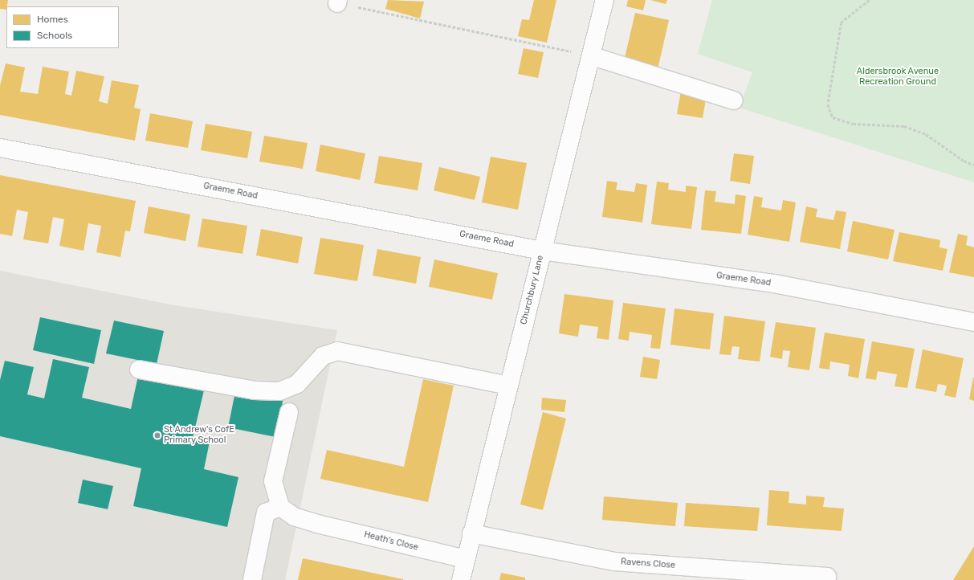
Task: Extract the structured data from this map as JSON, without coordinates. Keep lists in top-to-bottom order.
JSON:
{
  "streets": {
    "street": [
      "Graeme Road",
      "Churchbury Lane",
      "Heath's Close",
      "Ravens Close"
    ]
  },
  "crossings": [
    ["Graeme Road", "Churchbury Lane"],
    ["Churchbury Lane", "Heath's Close"],
    ["Churchbury Lane", "Ravens Close"]
  ],
  "parks": ["Aldersbrook Avenue Recreation Ground"],
  "places": ["St Andrew's CofE Primary School"],
  "legend": ["Homes", "Schools"]
}
